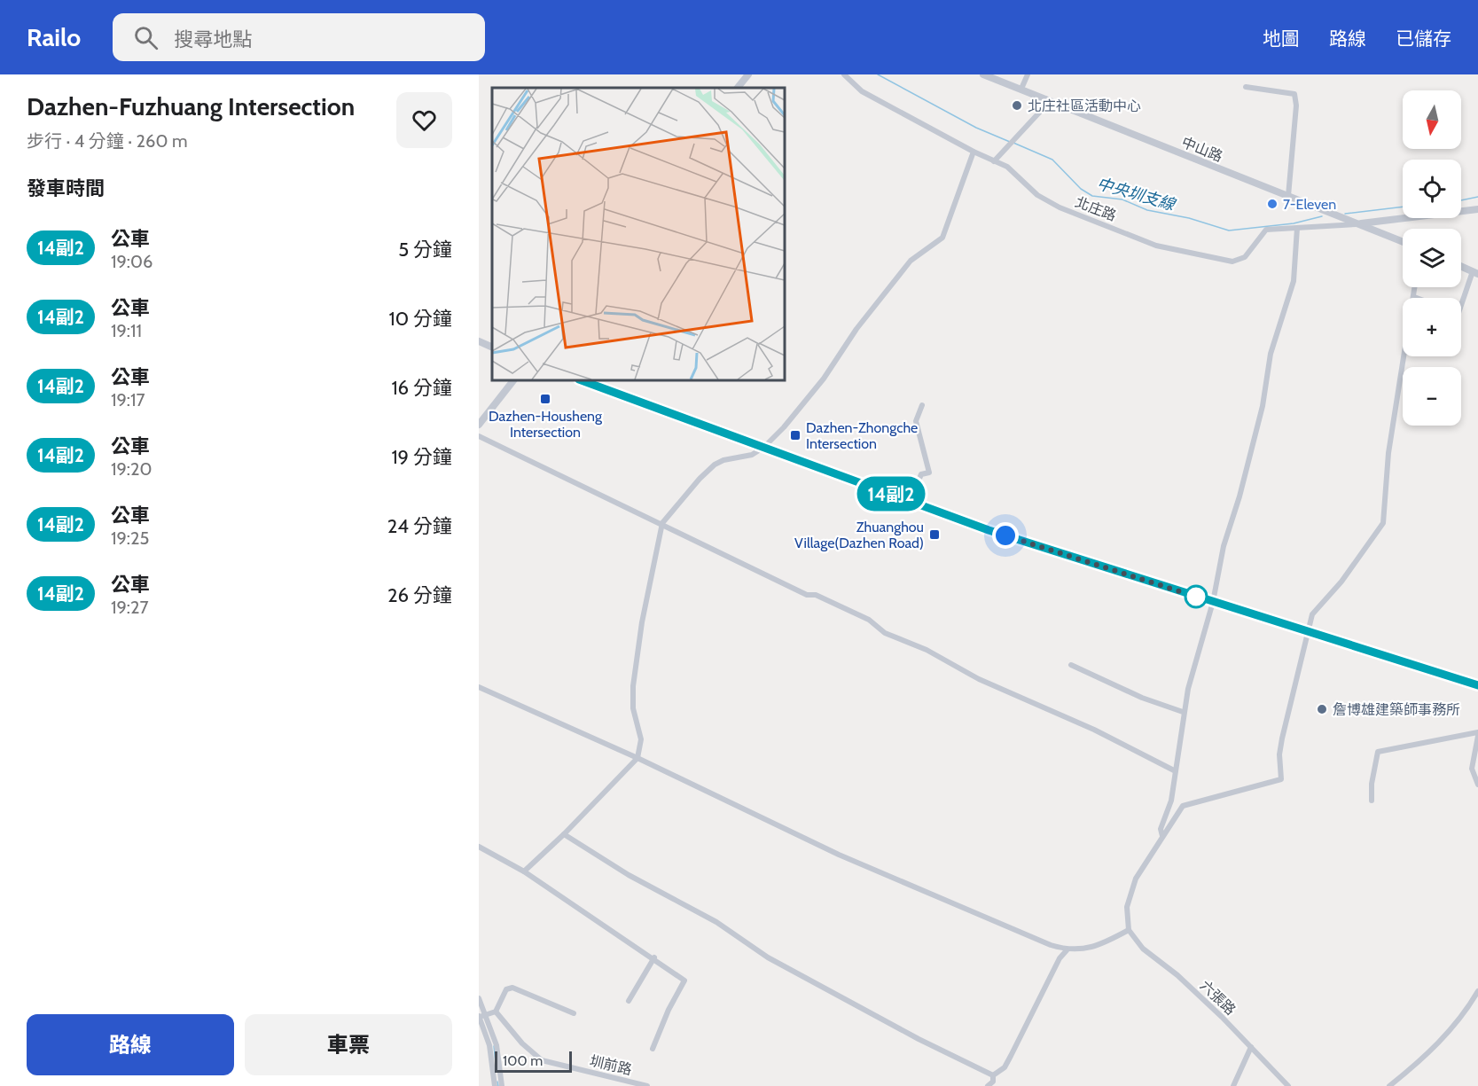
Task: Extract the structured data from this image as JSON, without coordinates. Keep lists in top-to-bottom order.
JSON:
{
  "streets": {
    "street": [
      "中山路",
      "北庄路",
      "六張路",
      "圳前路"
    ]
  },
  "crossings": [
    ["中山路", "北庄路"]
  ],
  "water": ["中央圳支線"],
  "places": {
    "other": ["北庄社區活動中心", "7-Eleven", "詹博雄建築師事務所"],
    "transit": ["Dazhen-Housheng Intersection", "Dazhen-Zhongche Intersection", "Zhuanghou Village(Dazhen Road)"]
  },
  "lines": ["bus line 14副2"],
  "scale_bar": "100 m",
  "north": "bottom",
  "page": {
    "header": "Railo",
    "search": "搜尋地點",
    "nav": ["地圖", "路線", "已儲存"],
    "heading": [
      ["Dazhen-Fuzhuang Intersection", "步行 · 4 分鐘 · 260 m"],
      "發車時間"
    ],
    "on_map": "14副2",
    "map_buttons": ["+", "−"],
    "list": [
      {
        "mark": "14副2",
        "name": "公車",
        "note": "19:06",
        "value": "5 分鐘"
      },
      {
        "mark": "14副2",
        "name": "公車",
        "note": "19:11",
        "value": "10 分鐘"
      },
      {
        "mark": "14副2",
        "name": "公車",
        "note": "19:17",
        "value": "16 分鐘"
      },
      {
        "mark": "14副2",
        "name": "公車",
        "note": "19:20",
        "value": "19 分鐘"
      },
      {
        "mark": "14副2",
        "name": "公車",
        "note": "19:25",
        "value": "24 分鐘"
      },
      {
        "mark": "14副2",
        "name": "公車",
        "note": "19:27",
        "value": "26 分鐘"
      }
    ],
    "buttons": ["路線", "車票"],
    "scale": "100 m"
  }
}
